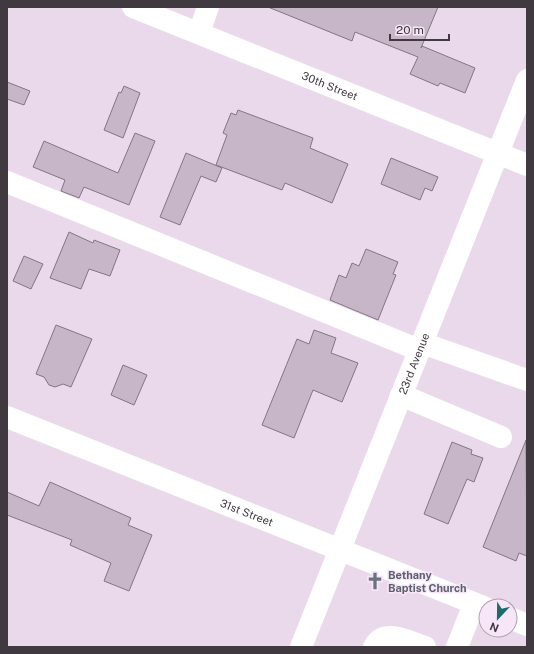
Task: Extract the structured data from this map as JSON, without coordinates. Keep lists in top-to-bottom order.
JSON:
{
  "streets": {
    "street": ["30th Street", "23rd Avenue", "31st Street"]
  },
  "crossings": [
    ["30th Street", "23rd Avenue"],
    ["23rd Avenue", "31st Street"]
  ],
  "places": {
    "church": ["Bethany Baptist Church"]
  },
  "scale_bar": "20 m",
  "north": "bottom"
}
